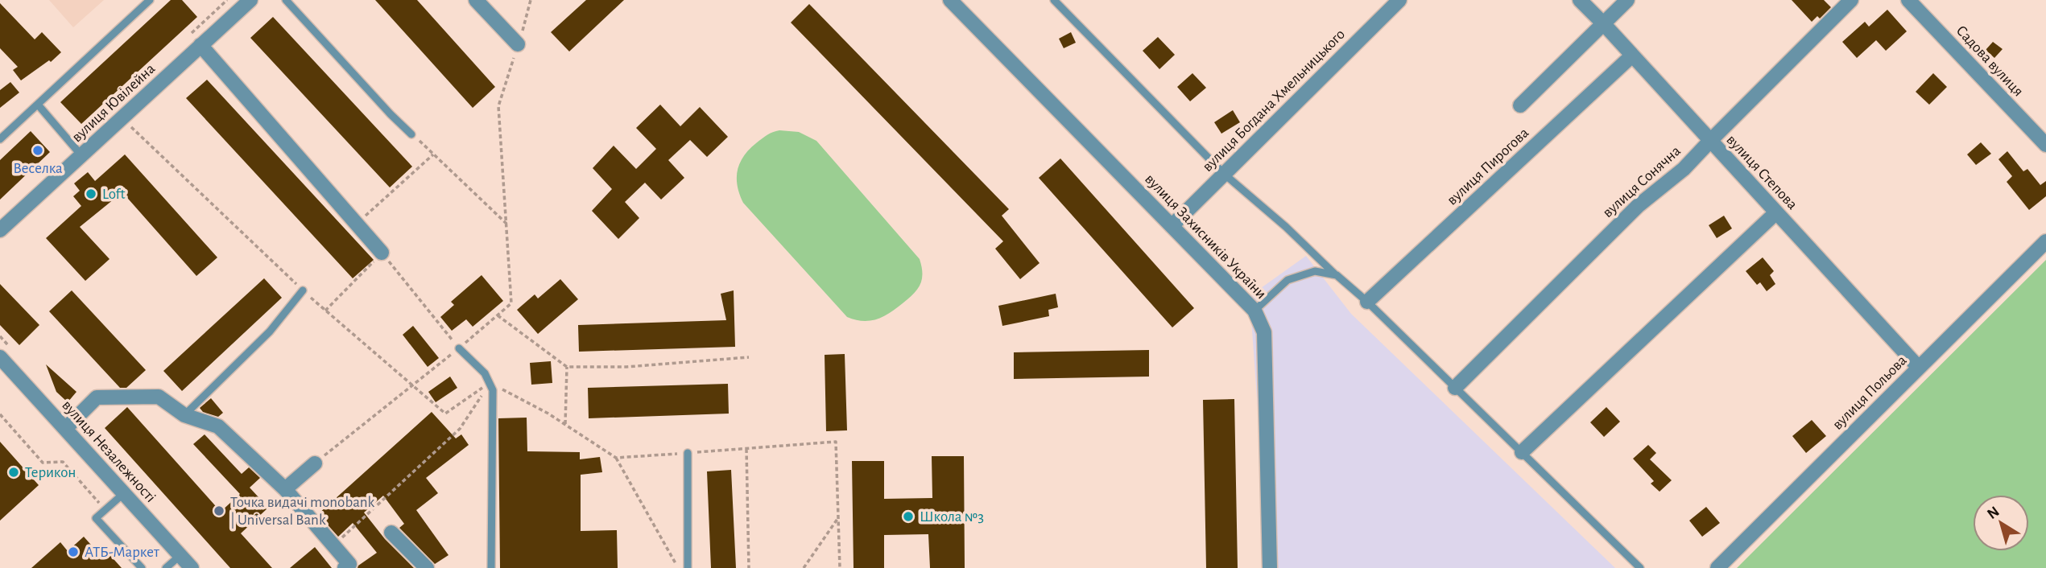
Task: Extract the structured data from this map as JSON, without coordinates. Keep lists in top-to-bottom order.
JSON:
{
  "streets": {
    "street": [
      "Садова вулиця",
      "вулиця Богдана Хмельницького",
      "вулиця Ювілейна",
      "вулиця Пирогова",
      "вулиця Степова",
      "вулиця Сонячна",
      "вулиця Захисників України",
      "вулиця Польова",
      "вулиця Незалежності"
    ]
  },
  "crossings": [
    ["вулиця Богдана Хмельницького", "вулиця Захисників України"],
    ["вулиця Пирогова", "вулиця Степова"],
    ["вулиця Степова", "вулиця Сонячна"],
    ["вулиця Степова", "вулиця Польова"]
  ],
  "places": [
    "Веселка",
    "Loft",
    "Терикон",
    "Точка видачі monobank | Universal Bank",
    "Школа №3",
    "АТБ-Маркет"
  ],
  "north": "top left"
}
